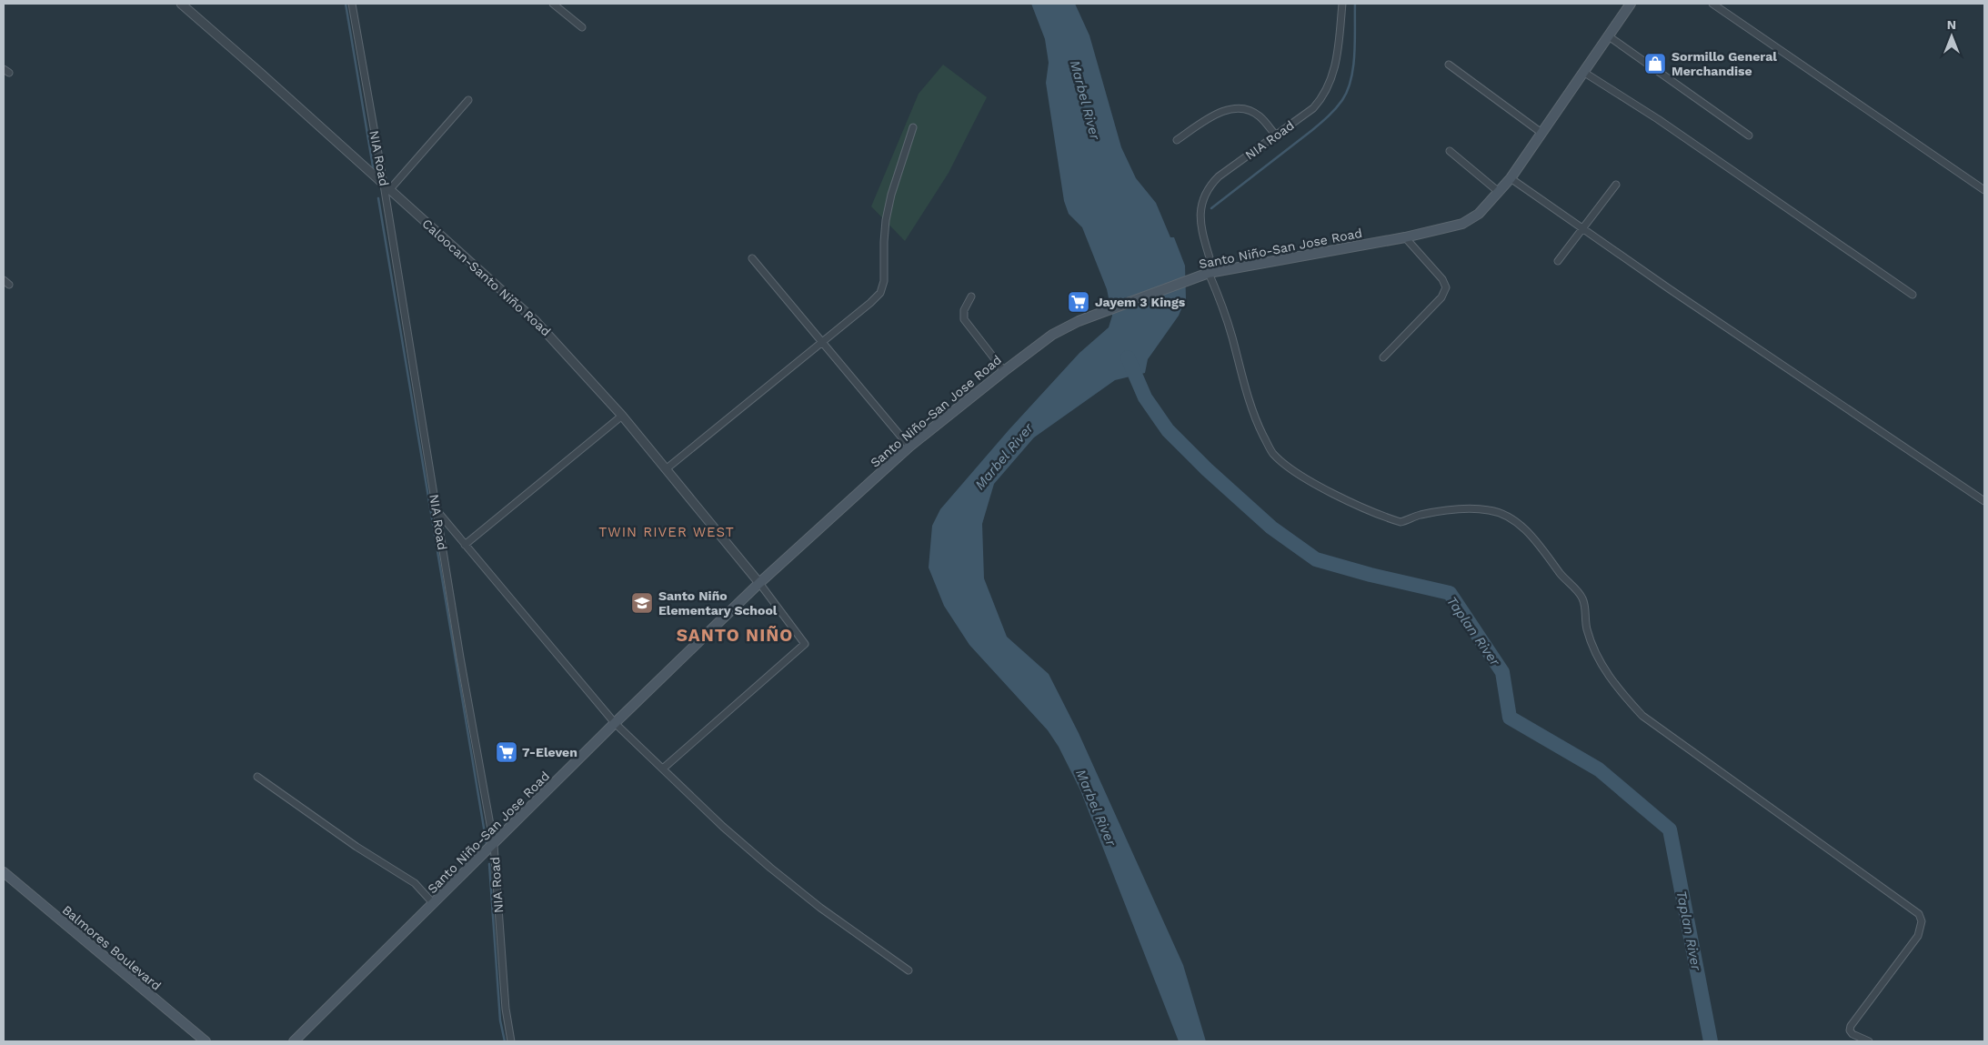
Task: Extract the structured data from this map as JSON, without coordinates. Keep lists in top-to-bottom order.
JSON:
{
  "streets": {
    "main road": ["Santo Niño-San Jose Road", "Balmores Boulevard"],
    "street": ["NIA Road", "Caloocan-Santo Niño Road"]
  },
  "crossings": [
    ["NIA Road", "Santo Niño-San Jose Road"],
    ["NIA Road", "Caloocan-Santo Niño Road"],
    ["Santo Niño-San Jose Road", "Caloocan-Santo Niño Road"]
  ],
  "districts": ["TWIN RIVER WEST", "SANTO NIÑO"],
  "water": ["Marbel River", "Taplan River"],
  "places": {
    "shop": ["Sormillo General Merchandise"],
    "supermarket": ["Jayem 3 Kings", "7-Eleven"],
    "school or university": ["Santo Niño Elementary School"]
  },
  "north": "top"
}
